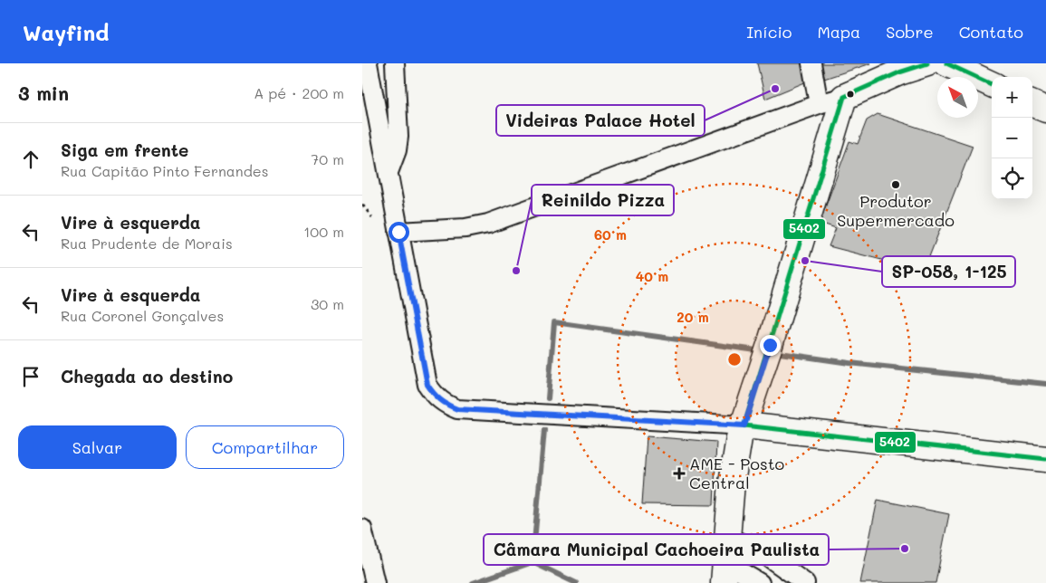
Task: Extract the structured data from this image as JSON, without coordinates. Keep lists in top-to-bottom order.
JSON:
{
  "places": {
    "other": [
      "Videiras Palace Hotel",
      "Produtor Supermercado",
      "SP-058, 1-125",
      "Reinildo Pizza",
      "Câmara Municipal Cachoeira Paulista"
    ],
    "health": ["AME - Posto Central"]
  },
  "lines": ["transit line 5402"],
  "north": "top left",
  "page": {
    "header": "Wayfind",
    "nav": [
      "Início",
      "Mapa",
      "Sobre",
      "Contato"
    ],
    "heading": ["3 min", "A pé · 200 m"],
    "map_buttons": ["+", "−"],
    "list": [
      ["Siga em frente", "Rua Capitão Pinto Fernandes", "70 m"],
      ["Vire à esquerda", "Rua Prudente de Morais", "100 m"],
      ["Vire à esquerda", "Rua Coronel Gonçalves", "30 m"],
      "Chegada ao destino"
    ],
    "buttons": ["Salvar", "Compartilhar"]
  },
  "rings": ["60 m", "40 m", "20 m"]
}
